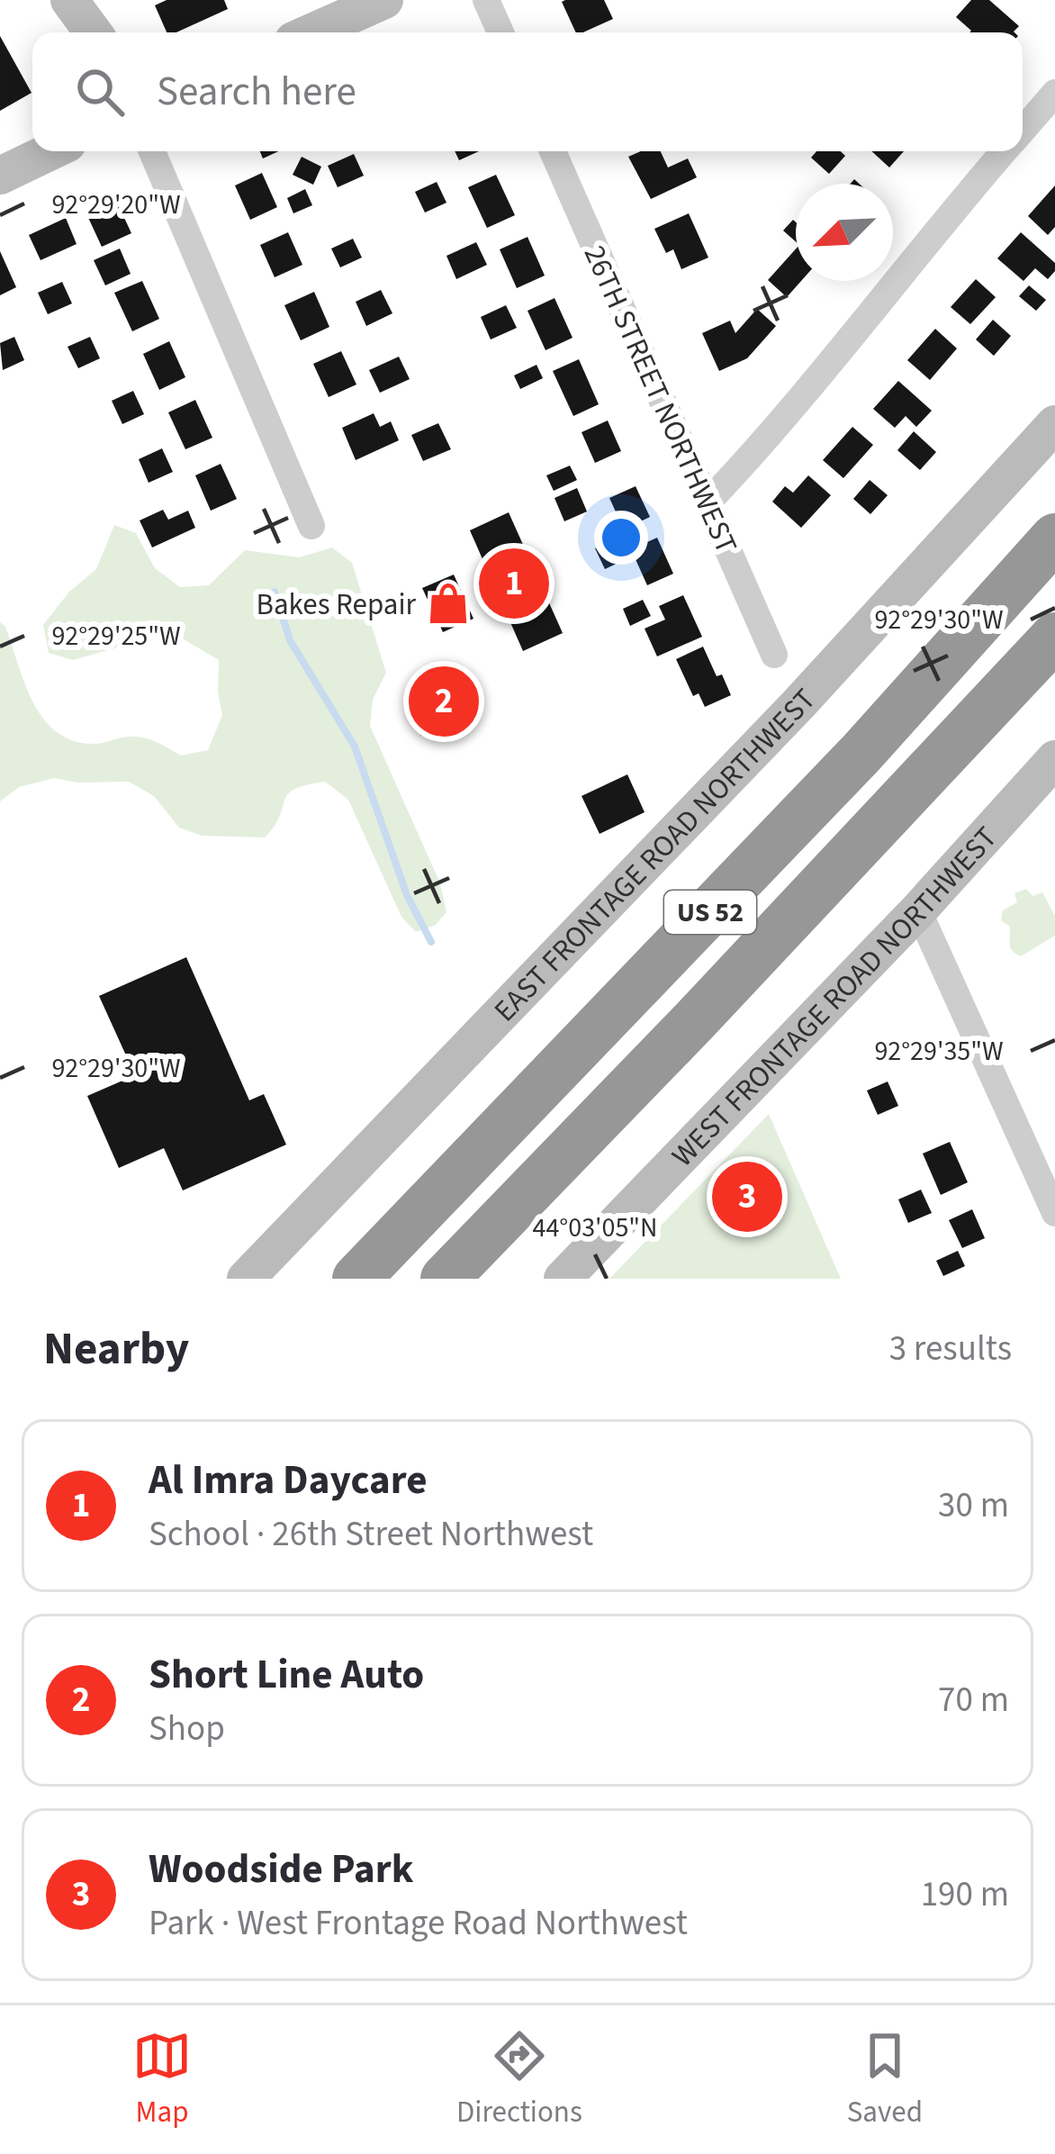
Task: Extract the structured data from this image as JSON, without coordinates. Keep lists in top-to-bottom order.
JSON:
{
  "streets": {
    "highway": ["US 52"],
    "street": ["26TH STREET NORTHWEST", "EAST FRONTAGE ROAD NORTHWEST", "WEST FRONTAGE ROAD NORTHWEST"]
  },
  "places": {
    "shop": ["Bakes Repair"]
  },
  "north": "bottom left",
  "page": {
    "search": "Search here",
    "pins": ["1", "2", "3"],
    "heading": ["Nearby", "3 results"],
    "list": [
      {
        "mark": "1",
        "name": "Al Imra Daycare",
        "note": "School · 26th Street Northwest",
        "value": "30 m"
      },
      {
        "mark": "2",
        "name": "Short Line Auto",
        "note": "Shop",
        "value": "70 m"
      },
      {
        "mark": "3",
        "name": "Woodside Park",
        "note": "Park · West Frontage Road Northwest",
        "value": "190 m"
      }
    ],
    "nav": ["Map", "Directions", "Saved"]
  },
  "coordinates": [
    "92°29'20\"W",
    "92°29'30\"W",
    "92°29'25\"W",
    "92°29'35\"W",
    "44°03'05\"N"
  ]
}
